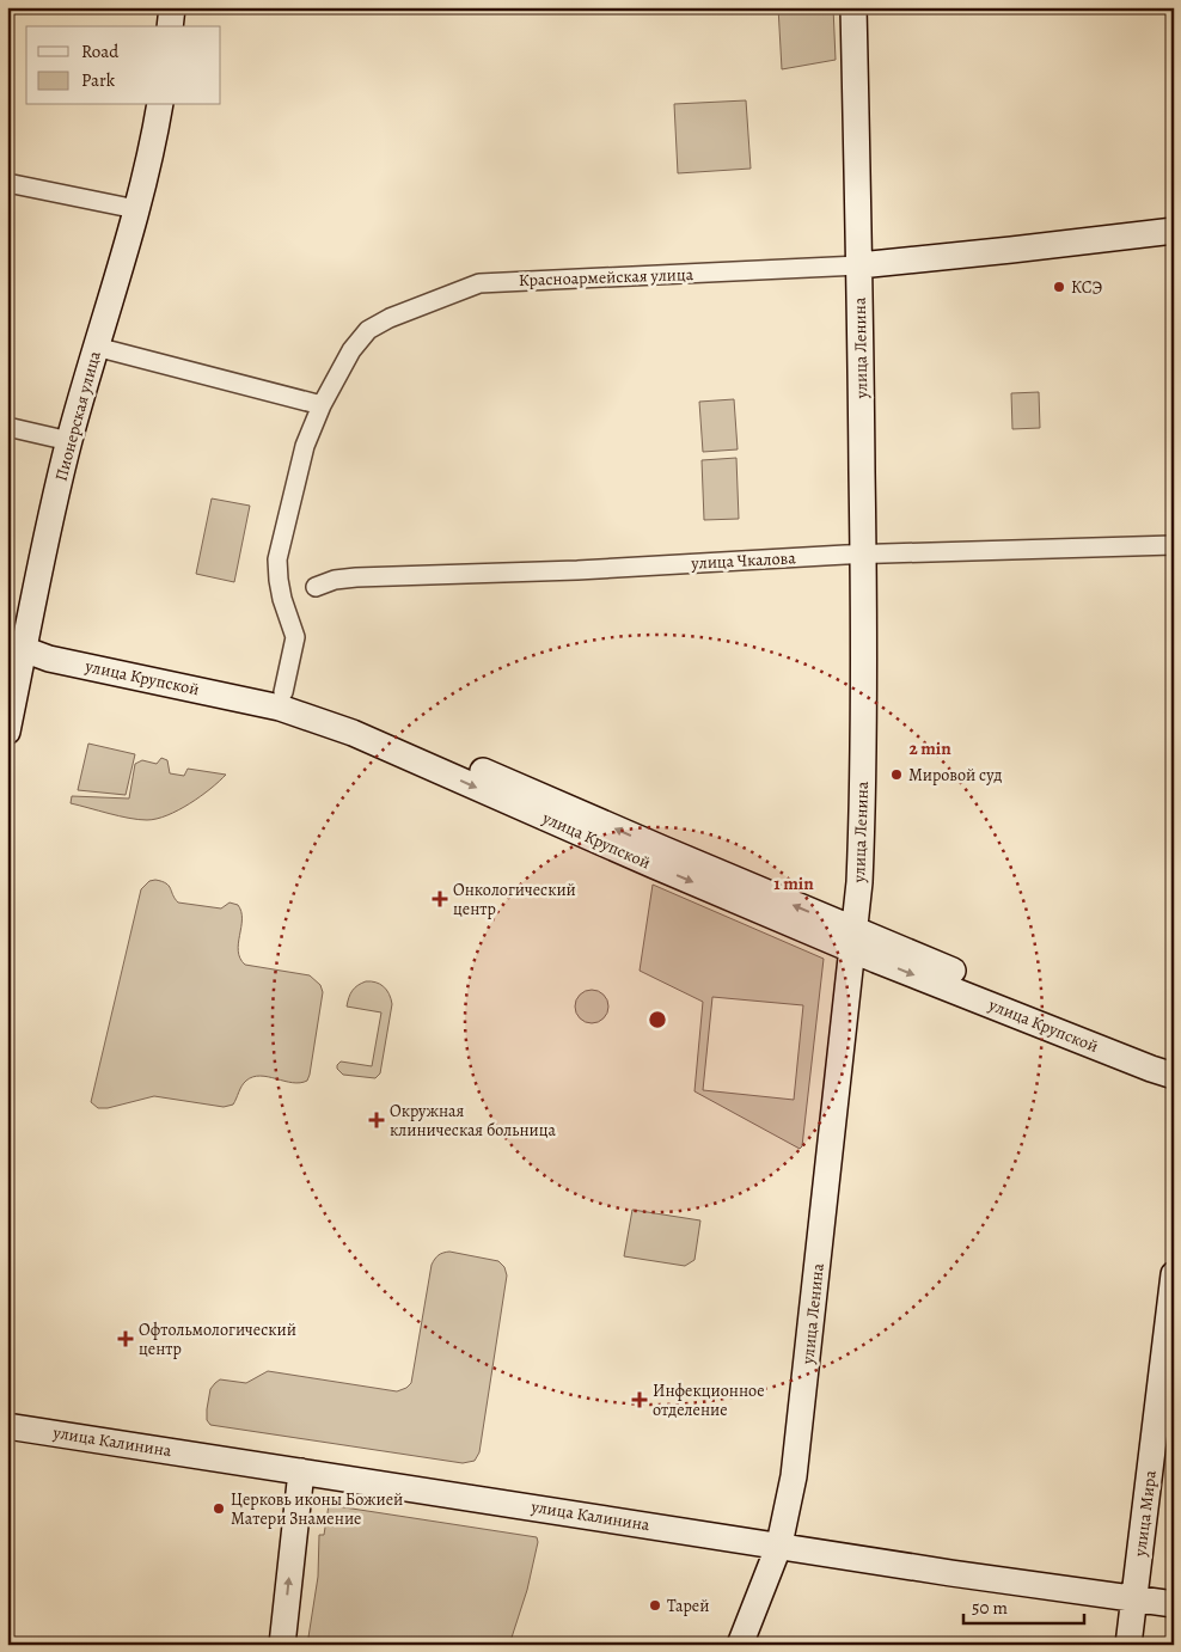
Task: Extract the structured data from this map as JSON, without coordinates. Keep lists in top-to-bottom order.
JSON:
{
  "streets": {
    "main road": [
      "Красноармейская улица",
      "улица Ленина",
      "Пионерская улица",
      "улица Крупской",
      "улица Калинина",
      "улица Мира"
    ],
    "street": ["улица Чкалова"]
  },
  "crossings": [
    ["Красноармейская улица", "улица Ленина"],
    ["Красноармейская улица", "улица Крупской"],
    ["улица Ленина", "улица Чкалова"],
    ["улица Ленина", "улица Крупской"],
    ["улица Ленина", "улица Калинина"],
    ["Пионерская улица", "улица Крупской"],
    ["улица Калинина", "улица Мира"]
  ],
  "places": {
    "other": [
      "КСЭ",
      "Мировой суд",
      "Церковь иконы Божией Матери Знамение",
      "Тарей"
    ],
    "health": [
      "Онкологический центр",
      "Окружная клиническая больница",
      "Офтольмологический центр",
      "Инфекционное отделение"
    ]
  },
  "legend": ["Road", "Park"],
  "scale_bar": "50 m",
  "rings": ["2 min", "1 min"]
}
